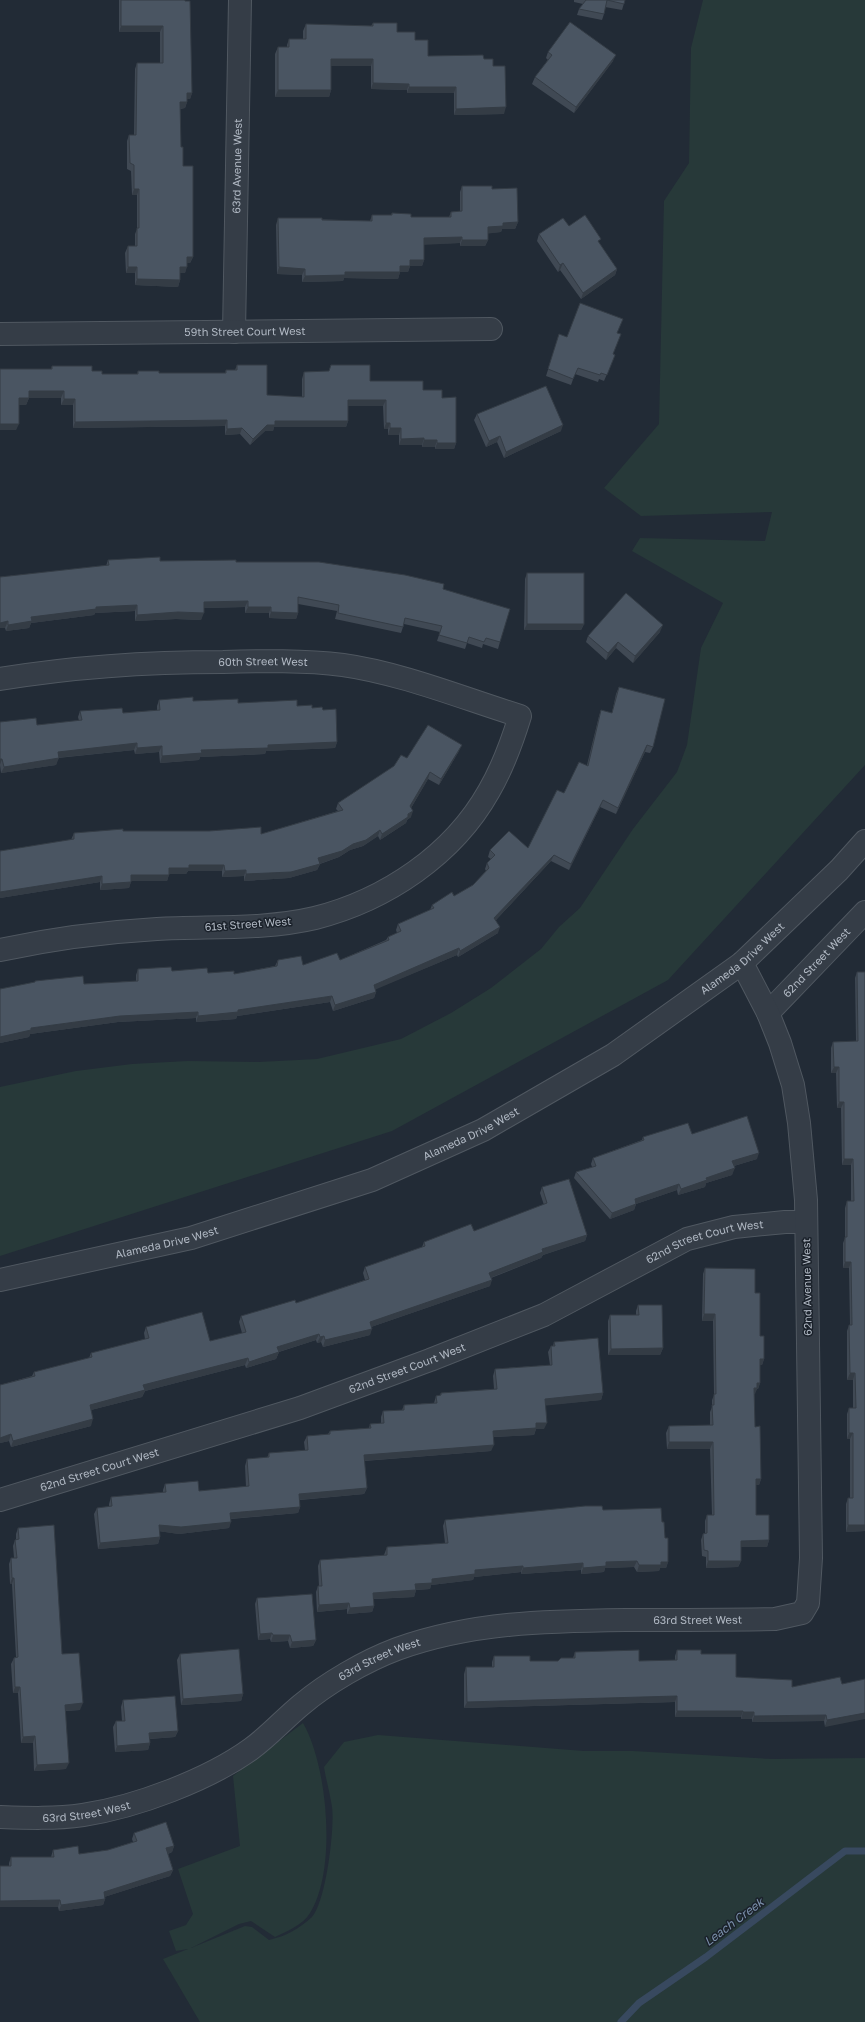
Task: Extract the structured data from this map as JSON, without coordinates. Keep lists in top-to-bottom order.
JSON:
{
  "streets": {
    "street": [
      "63rd Avenue West",
      "59th Street Court West",
      "60th Street West",
      "61st Street West",
      "Alameda Drive West",
      "62nd Street West",
      "62nd Street Court West",
      "62nd Avenue West",
      "63rd Street West"
    ]
  },
  "crossings": [
    ["63rd Avenue West", "59th Street Court West"],
    ["60th Street West", "61st Street West"],
    ["Alameda Drive West", "62nd Avenue West"],
    ["62nd Street West", "62nd Avenue West"],
    ["62nd Street Court West", "62nd Avenue West"],
    ["62nd Avenue West", "63rd Street West"]
  ],
  "water": ["Leach Creek"]
}
